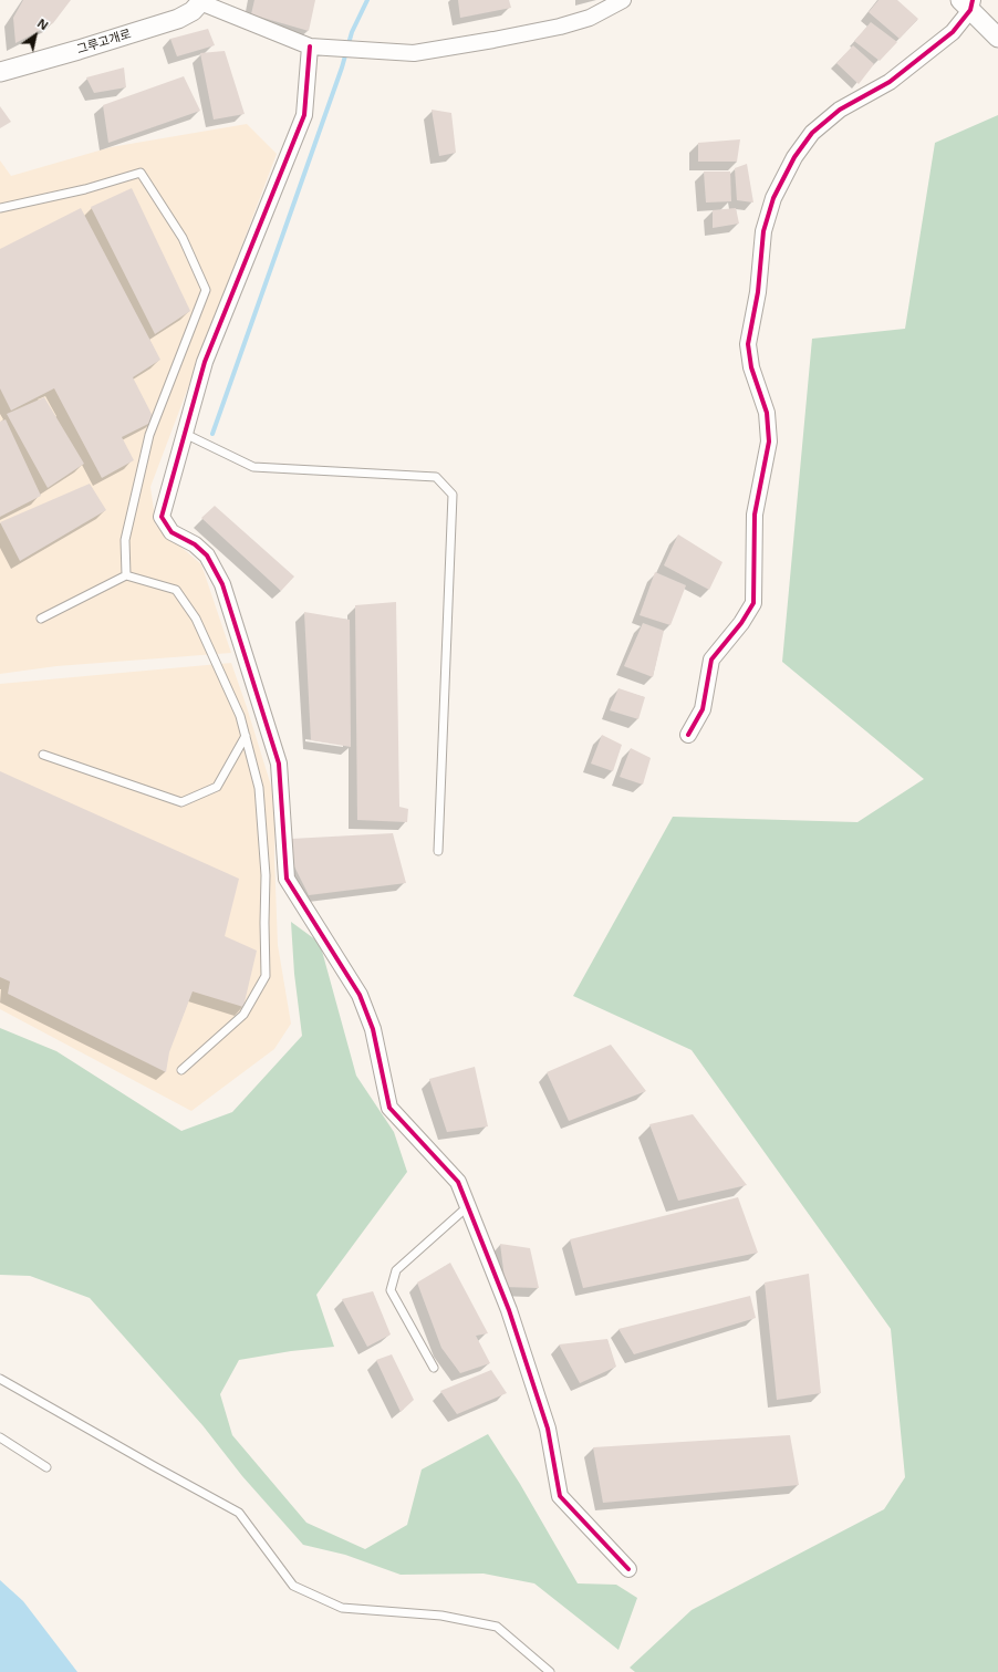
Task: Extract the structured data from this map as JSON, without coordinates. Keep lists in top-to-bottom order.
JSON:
{
  "streets": {
    "street": ["그루고개로"]
  },
  "north": "top right"
}
